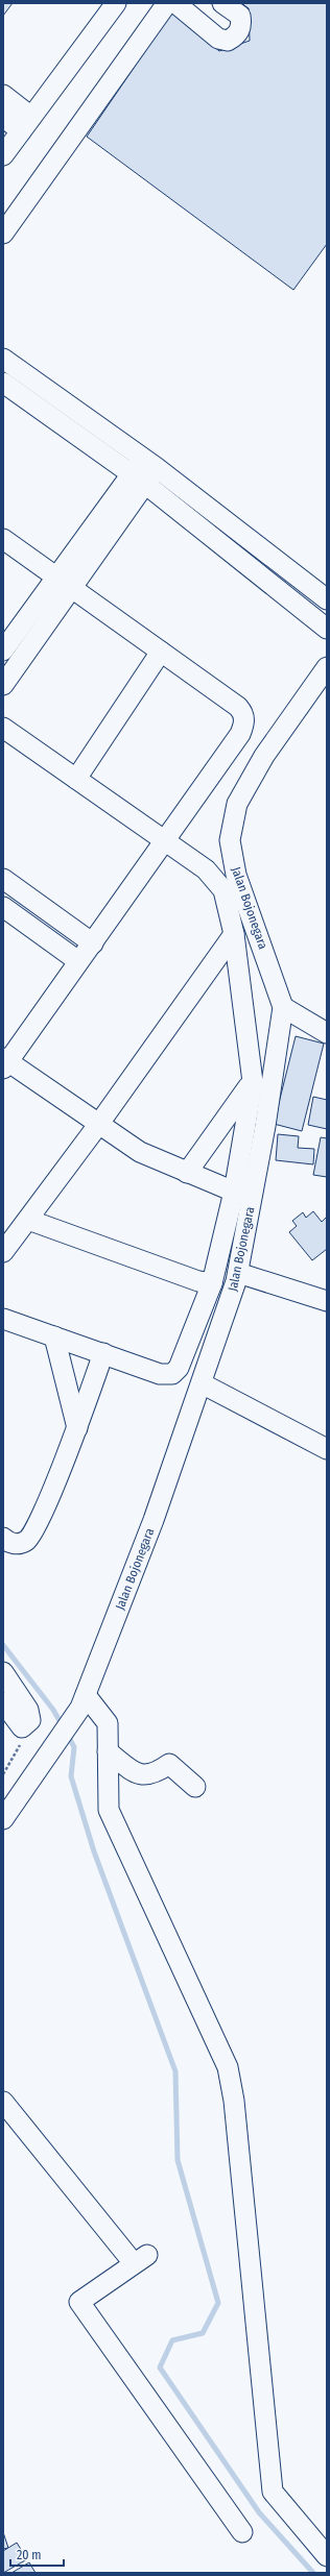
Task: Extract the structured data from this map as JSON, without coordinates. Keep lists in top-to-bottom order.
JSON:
{
  "streets": {
    "street": ["Jalan Bojonegara"]
  },
  "scale_bar": "20 m"
}
